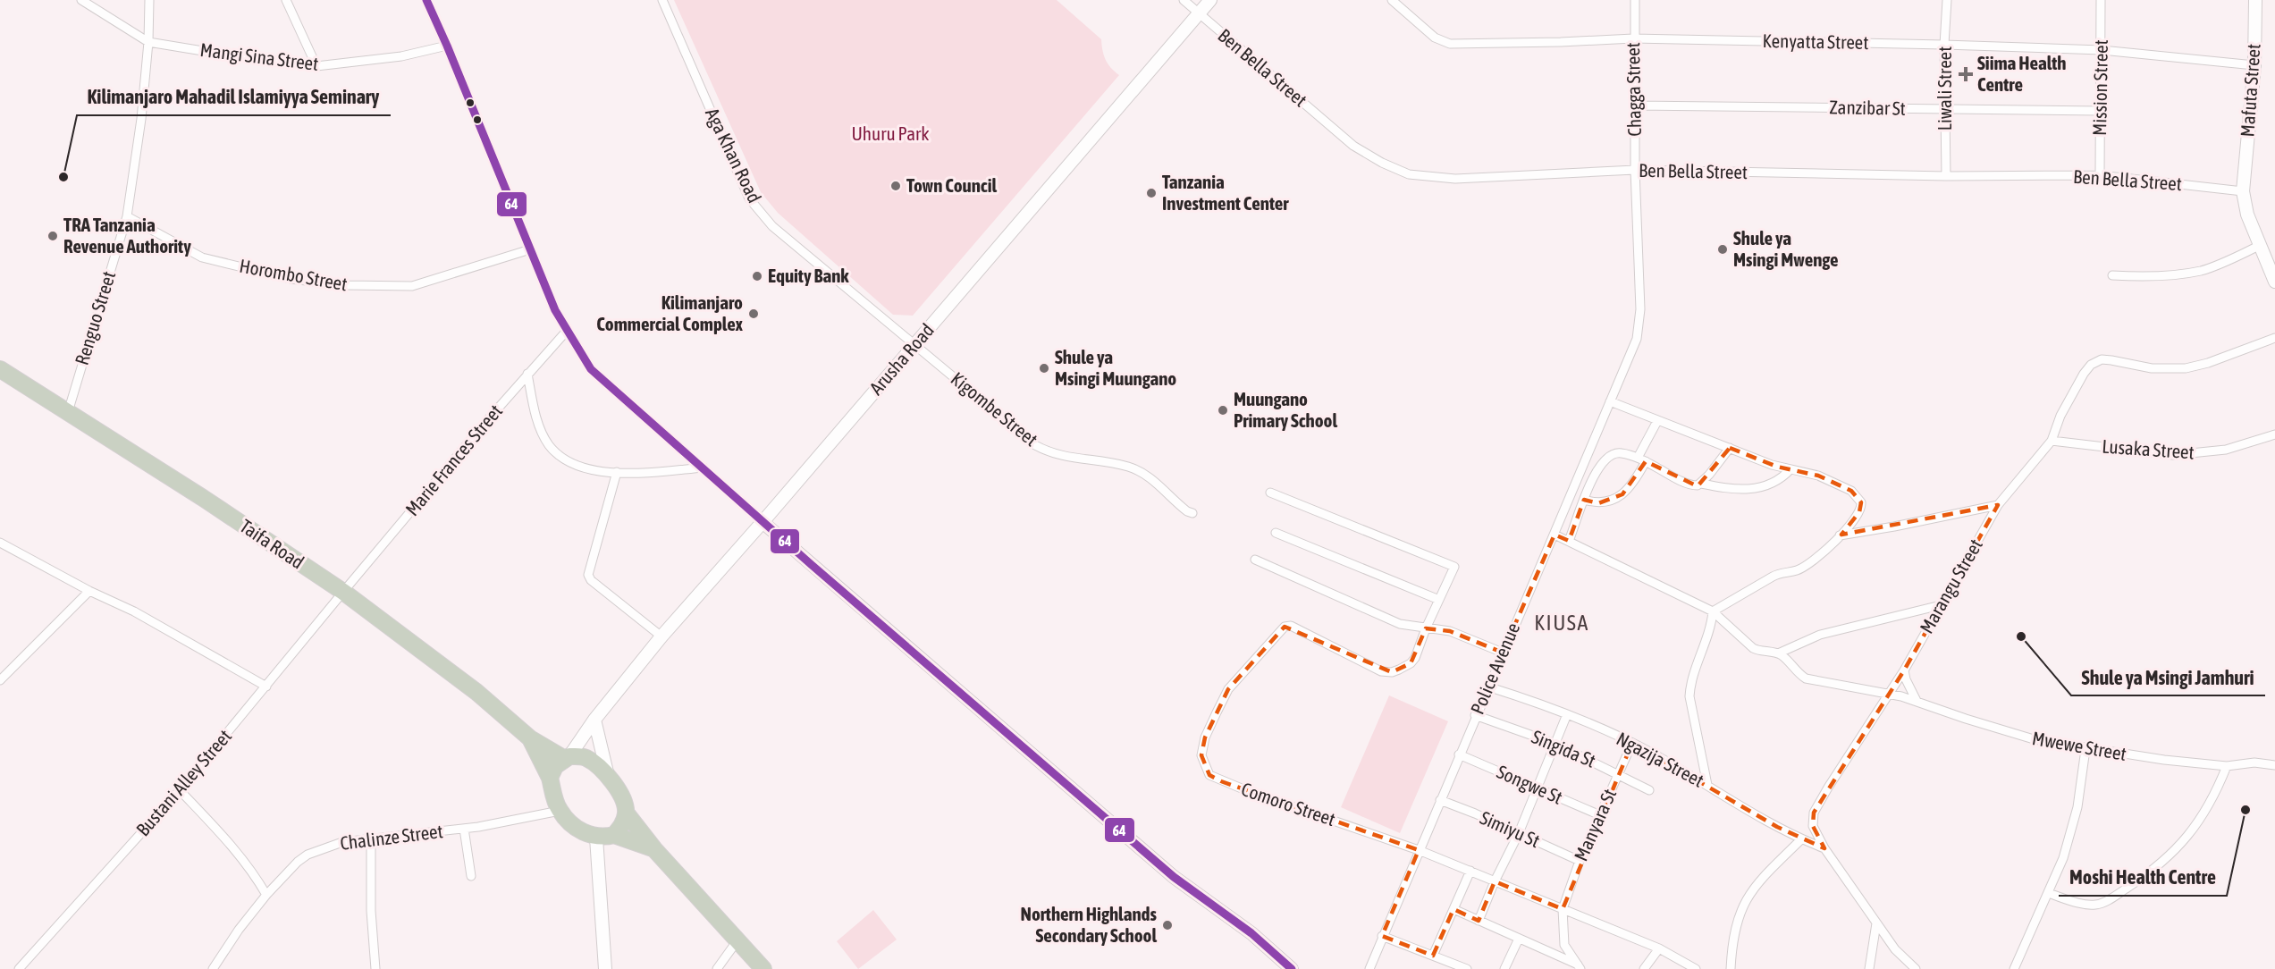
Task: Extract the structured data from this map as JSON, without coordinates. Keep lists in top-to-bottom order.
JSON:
{
  "streets": {
    "highway": ["Taifa Road"],
    "main road": ["Mafuta Street", "Arusha Road"],
    "street": [
      "Kenyatta Street",
      "Mangi Sina Street",
      "Ben Bella Street",
      "Mission Street",
      "Liwali Street",
      "Chagga Street",
      "Zanzibar St",
      "Aga Khan Road",
      "Horombo Street",
      "Renguo Street",
      "Kigombe Street",
      "Lusaka Street",
      "Marie Frances Street",
      "Marangu Street",
      "Police Avenue",
      "Mwewe Street",
      "Singida St",
      "Ngazija Street",
      "Bustani Alley Street",
      "Songwe St",
      "Comoro Street",
      "Manyara St",
      "Simiyu St",
      "Chalinze Street"
    ]
  },
  "crossings": [
    ["Kenyatta Street", "Mission Street"],
    ["Kenyatta Street", "Liwali Street"],
    ["Kenyatta Street", "Chagga Street"],
    ["Kenyatta Street", "Mafuta Street"],
    ["Mangi Sina Street", "Renguo Street"],
    ["Ben Bella Street", "Mission Street"],
    ["Ben Bella Street", "Liwali Street"],
    ["Ben Bella Street", "Chagga Street"],
    ["Ben Bella Street", "Mafuta Street"],
    ["Ben Bella Street", "Arusha Road"],
    ["Mission Street", "Zanzibar St"],
    ["Liwali Street", "Zanzibar St"],
    ["Chagga Street", "Zanzibar St"],
    ["Chagga Street", "Police Avenue"],
    ["Aga Khan Road", "Arusha Road"],
    ["Aga Khan Road", "Kigombe Street"],
    ["Horombo Street", "Renguo Street"],
    ["Renguo Street", "Taifa Road"],
    ["Arusha Road", "Kigombe Street"],
    ["Arusha Road", "Taifa Road"],
    ["Arusha Road", "Chalinze Street"],
    ["Lusaka Street", "Marangu Street"],
    ["Marie Frances Street", "Taifa Road"],
    ["Marie Frances Street", "Bustani Alley Street"],
    ["Taifa Road", "Bustani Alley Street"],
    ["Taifa Road", "Chalinze Street"],
    ["Marangu Street", "Mwewe Street"],
    ["Marangu Street", "Ngazija Street"],
    ["Police Avenue", "Singida St"],
    ["Police Avenue", "Ngazija Street"],
    ["Police Avenue", "Songwe St"],
    ["Police Avenue", "Comoro Street"],
    ["Police Avenue", "Simiyu St"],
    ["Singida St", "Manyara St"],
    ["Ngazija Street", "Manyara St"],
    ["Songwe St", "Manyara St"],
    ["Comoro Street", "Manyara St"],
    ["Manyara St", "Simiyu St"]
  ],
  "districts": ["KIUSA"],
  "parks": ["Uhuru Park"],
  "places": {
    "health": ["Siima Health Centre"],
    "other": [
      "Kilimanjaro Mahadil Islamiyya Seminary",
      "Town Council",
      "Tanzania Investment Center",
      "TRA Tanzania Revenue Authority",
      "Shule ya Msingi Mwenge",
      "Equity Bank",
      "Kilimanjaro Commercial Complex",
      "Shule ya Msingi Muungano",
      "Muungano Primary School",
      "Shule ya Msingi Jamhuri",
      "Moshi Health Centre",
      "Northern Highlands Secondary School"
    ]
  },
  "lines": ["transit line 64"]
}
